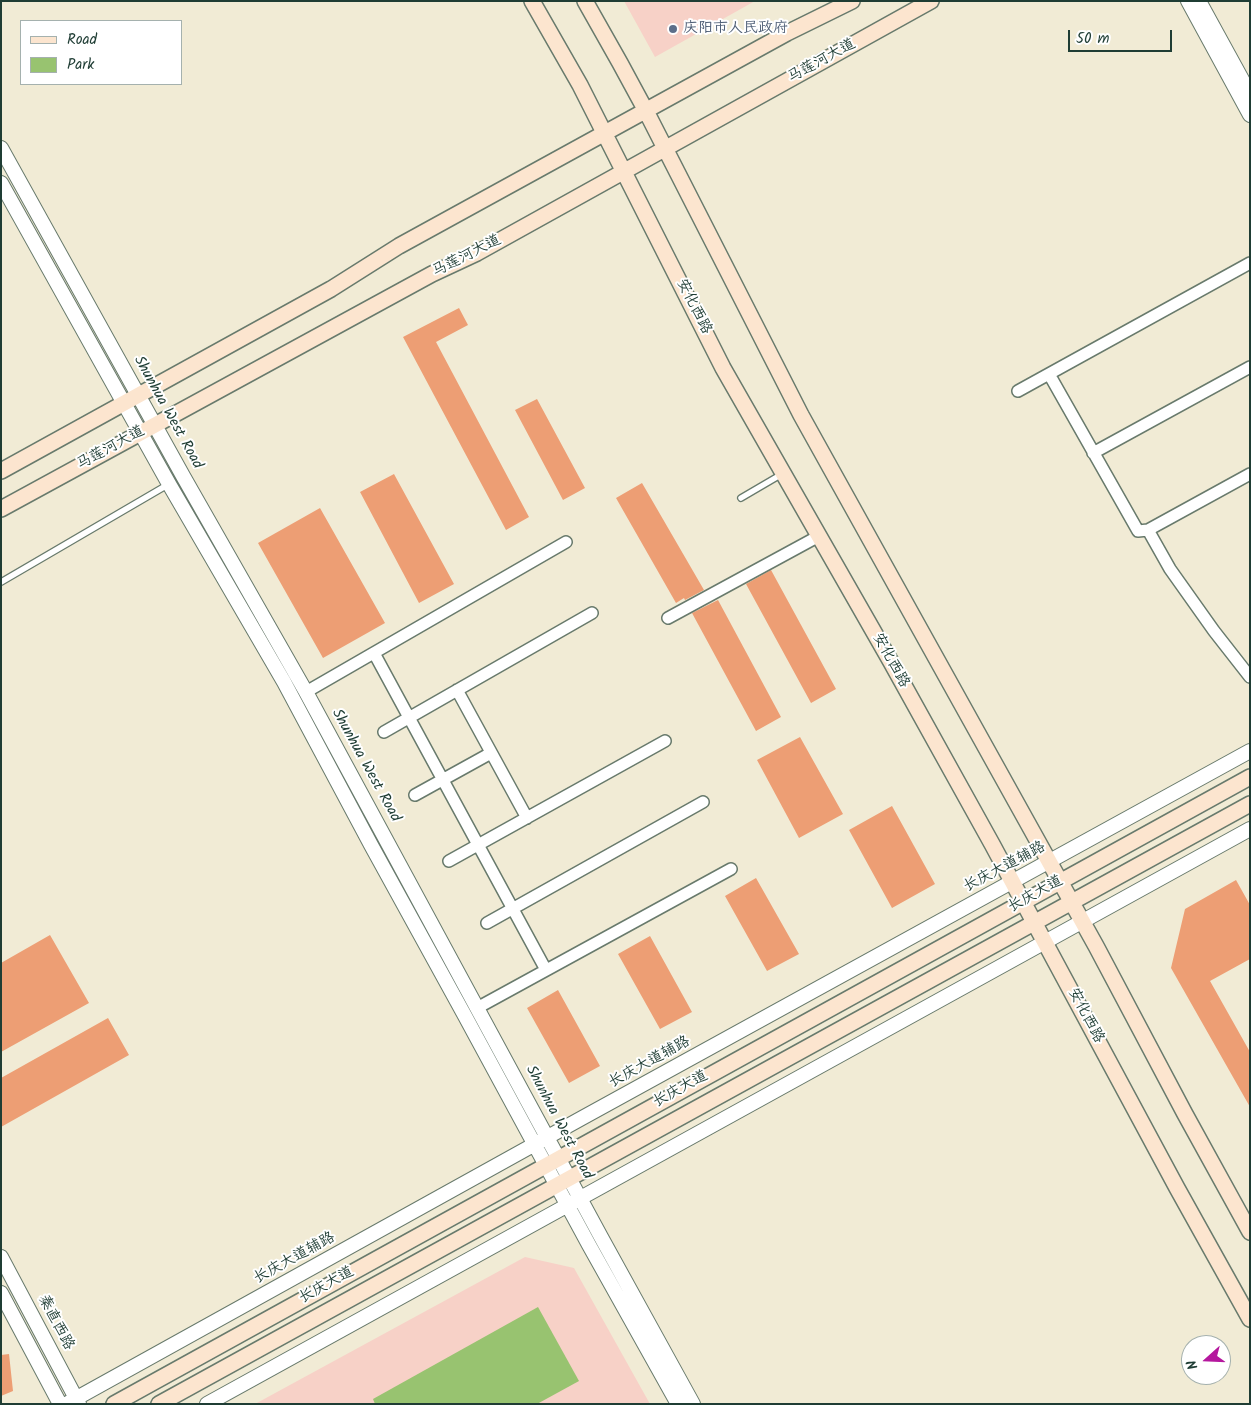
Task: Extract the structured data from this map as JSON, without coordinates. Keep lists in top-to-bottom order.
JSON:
{
  "streets": {
    "main road": ["马莲河大道", "安化西路", "长庆大道"],
    "street": ["Shunhua West Road", "长庆大道辅路", "秦直西路"]
  },
  "crossings": [
    ["马莲河大道", "安化西路"],
    ["马莲河大道", "Shunhua West Road"],
    ["安化西路", "长庆大道辅路"],
    ["安化西路", "长庆大道"],
    ["Shunhua West Road", "长庆大道辅路"],
    ["Shunhua West Road", "长庆大道"],
    ["长庆大道辅路", "秦直西路"]
  ],
  "places": ["庆阳市人民政府"],
  "legend": ["Road", "Park"],
  "scale_bar": "50 m",
  "north": "left"
}
